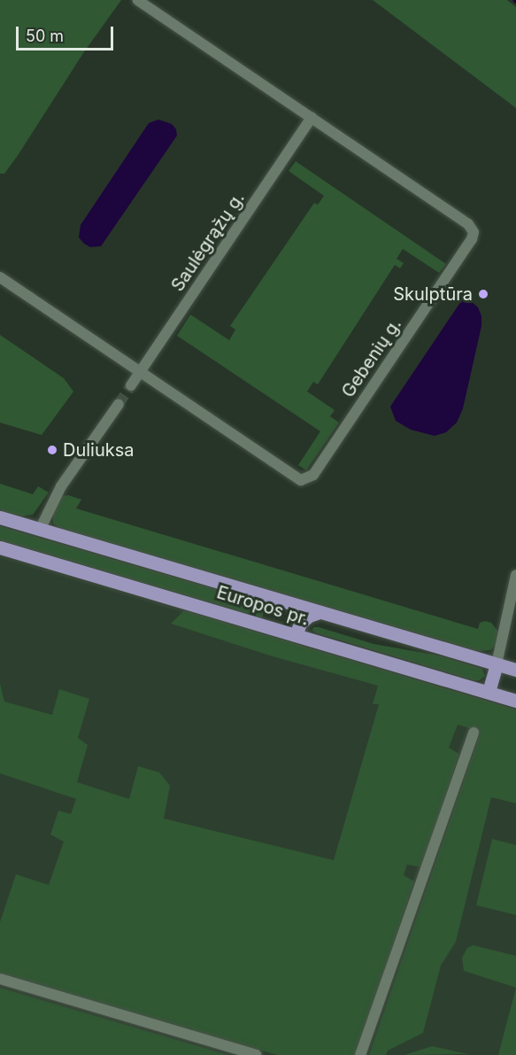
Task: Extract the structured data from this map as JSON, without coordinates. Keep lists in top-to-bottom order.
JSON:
{
  "streets": {
    "main road": ["Europos pr."],
    "street": ["Saulėgrąžų g.", "Gebenių g."]
  },
  "crossings": [
    ["Saulėgrąžų g.", "Gebenių g."]
  ],
  "places": ["Skulptūra", "Duliuksa"],
  "scale_bar": "50 m"
}
